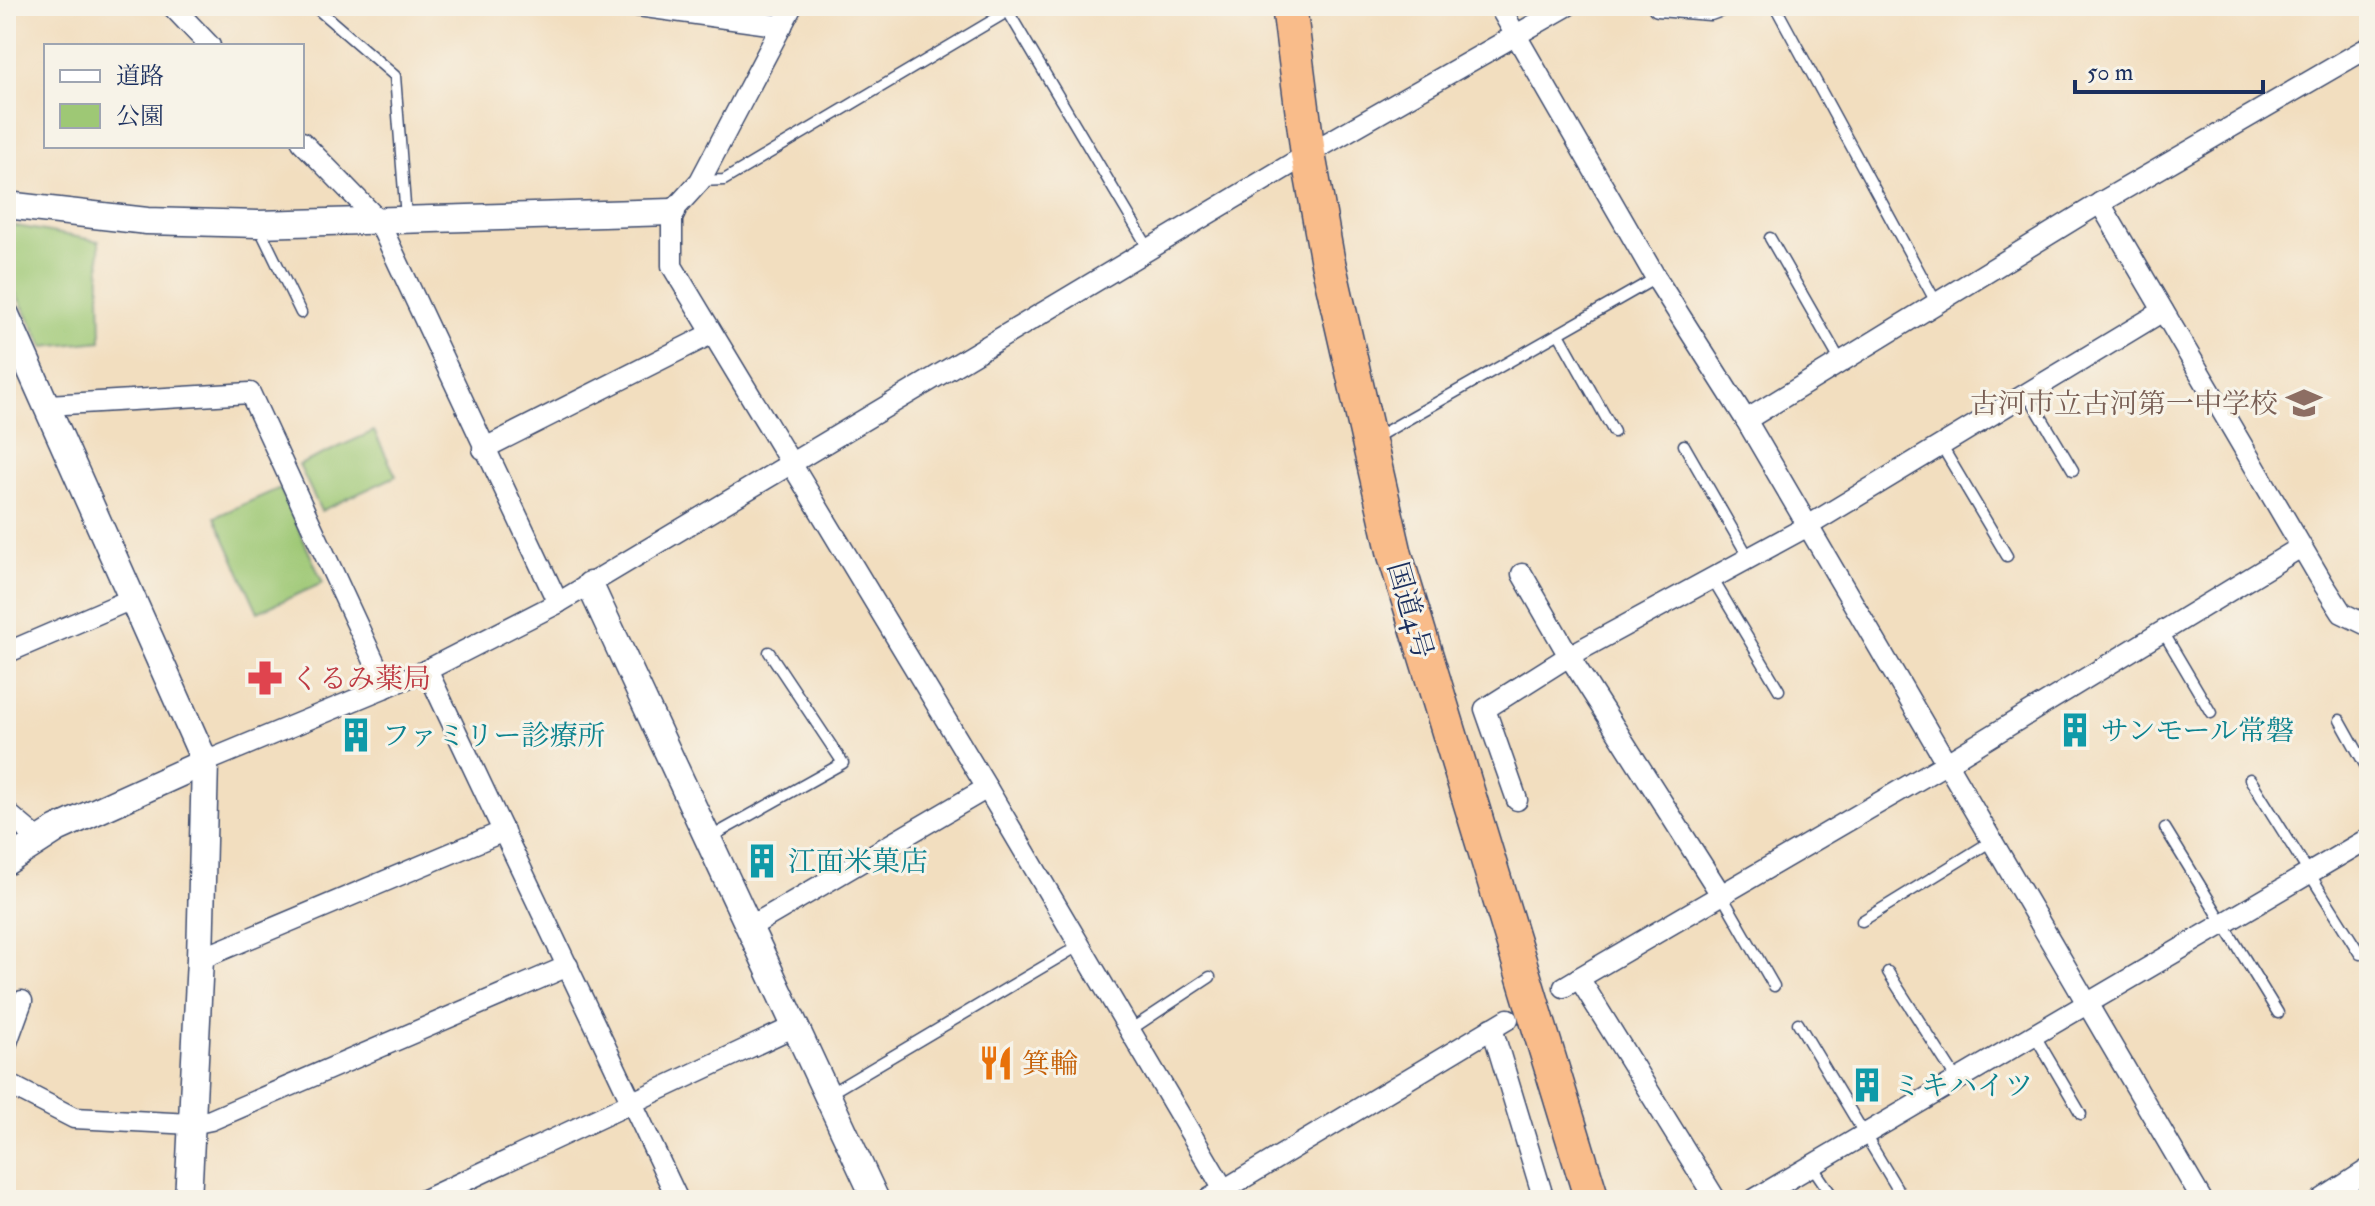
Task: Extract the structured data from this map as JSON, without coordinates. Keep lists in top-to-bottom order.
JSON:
{
  "streets": {
    "highway": ["国道4号"]
  },
  "places": {
    "school or university": ["古河市立古河第一中学校"],
    "pharmacy": ["くるみ薬局"],
    "building": [
      "サンモール常磐",
      "ファミリー診療所",
      "江面米菓店",
      "ミキハイツ"
    ],
    "restaurant": ["箕輪"]
  },
  "legend": ["道路", "公園"],
  "scale_bar": "50 m"
}
